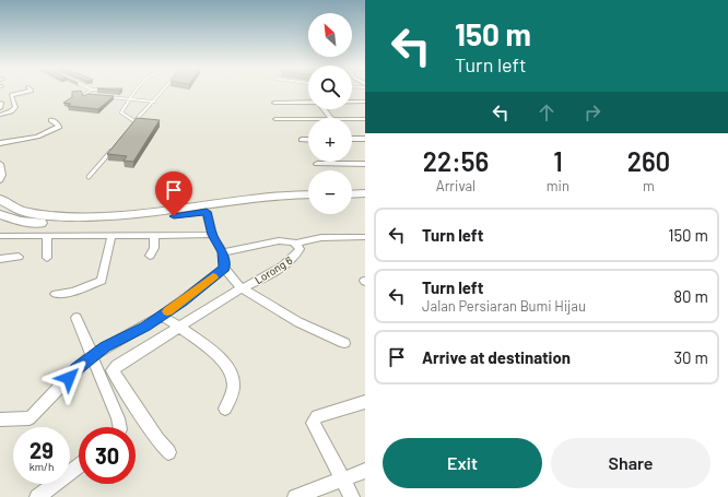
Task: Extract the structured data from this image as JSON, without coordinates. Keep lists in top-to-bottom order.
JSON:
{
  "streets": {
    "street": ["Lorong 6"]
  },
  "north": "top left",
  "page": {
    "turn": ["150 m", "Turn left"],
    "map_buttons": ["+", "−"],
    "eta": [
      "22:56",
      "Arrival",
      "1",
      "min",
      "260",
      "m"
    ],
    "list": [
      {
        "name": "Turn left",
        "value": "150 m"
      },
      {
        "name": "Turn left",
        "note": "Jalan Persiaran Bumi Hijau",
        "value": "80 m"
      },
      {
        "name": "Arrive at destination",
        "value": "30 m"
      }
    ],
    "speed": "29 km/h",
    "limit": "30",
    "buttons": ["Exit", "Share"]
  }
}
